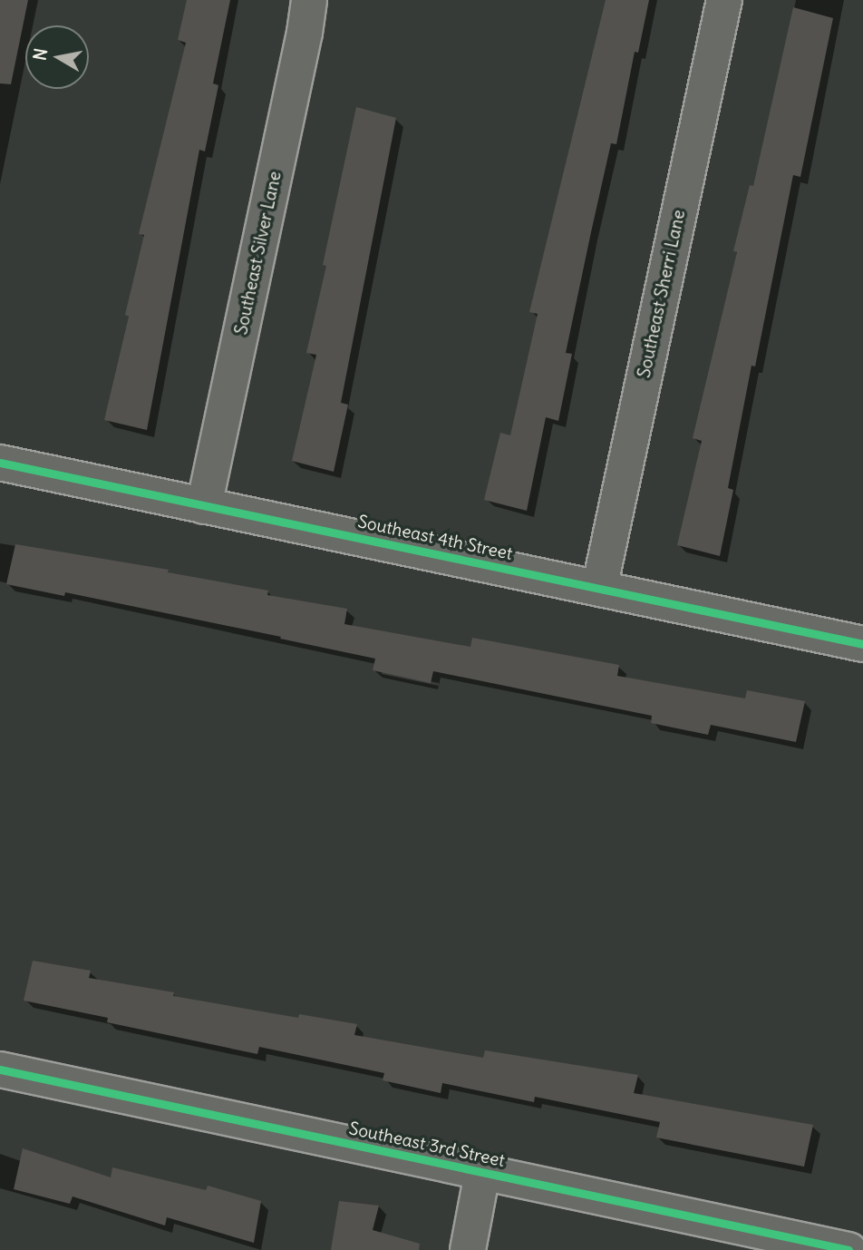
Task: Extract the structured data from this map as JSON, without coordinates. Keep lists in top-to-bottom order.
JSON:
{
  "streets": {
    "street": [
      "Southeast Silver Lane",
      "Southeast Sherri Lane",
      "Southeast 4th Street",
      "Southeast 3rd Street"
    ]
  },
  "crossings": [
    ["Southeast Silver Lane", "Southeast 4th Street"],
    ["Southeast Sherri Lane", "Southeast 4th Street"]
  ],
  "north": "left"
}
